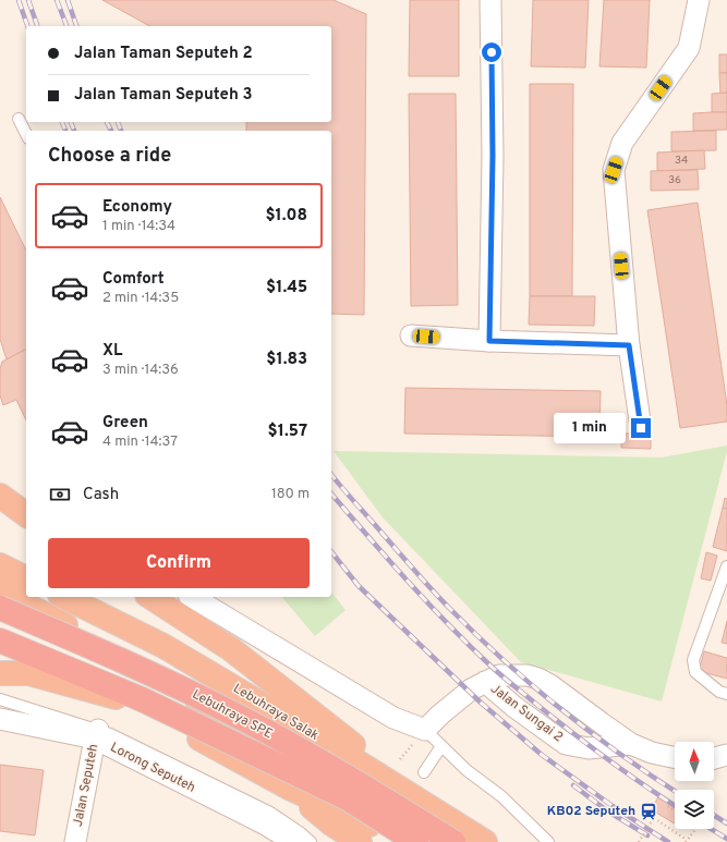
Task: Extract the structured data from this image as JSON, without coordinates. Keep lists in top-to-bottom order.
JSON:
{
  "streets": {
    "highway": ["Lebuhraya Salak", "Lebuhraya SPE"],
    "street": ["Jalan Sungai 2", "Lorong Seputeh", "Jalan Seputeh"]
  },
  "crossings": [
    ["Lebuhraya Salak", "Lebuhraya SPE"],
    ["Lorong Seputeh", "Jalan Seputeh"]
  ],
  "places": {
    "station": ["KB02 Seputeh"]
  },
  "house_numbers": ["34", "36"],
  "north": "top",
  "page": {
    "banner": ["Jalan Taman Seputeh 2", "Jalan Taman Seputeh 3"],
    "heading": "Choose a ride",
    "list": [
      {
        "name": "Economy",
        "note": "1 min · 14:34",
        "value": "$1.08"
      },
      {
        "name": "Comfort",
        "note": "2 min · 14:35",
        "value": "$1.45"
      },
      {
        "name": "XL",
        "note": "3 min · 14:36",
        "value": "$1.83"
      },
      {
        "name": "Green",
        "note": "4 min · 14:37",
        "value": "$1.57"
      }
    ],
    "bubble": "1 min",
    "pay": ["Cash", "180 m"],
    "buttons": "Confirm"
  }
}
